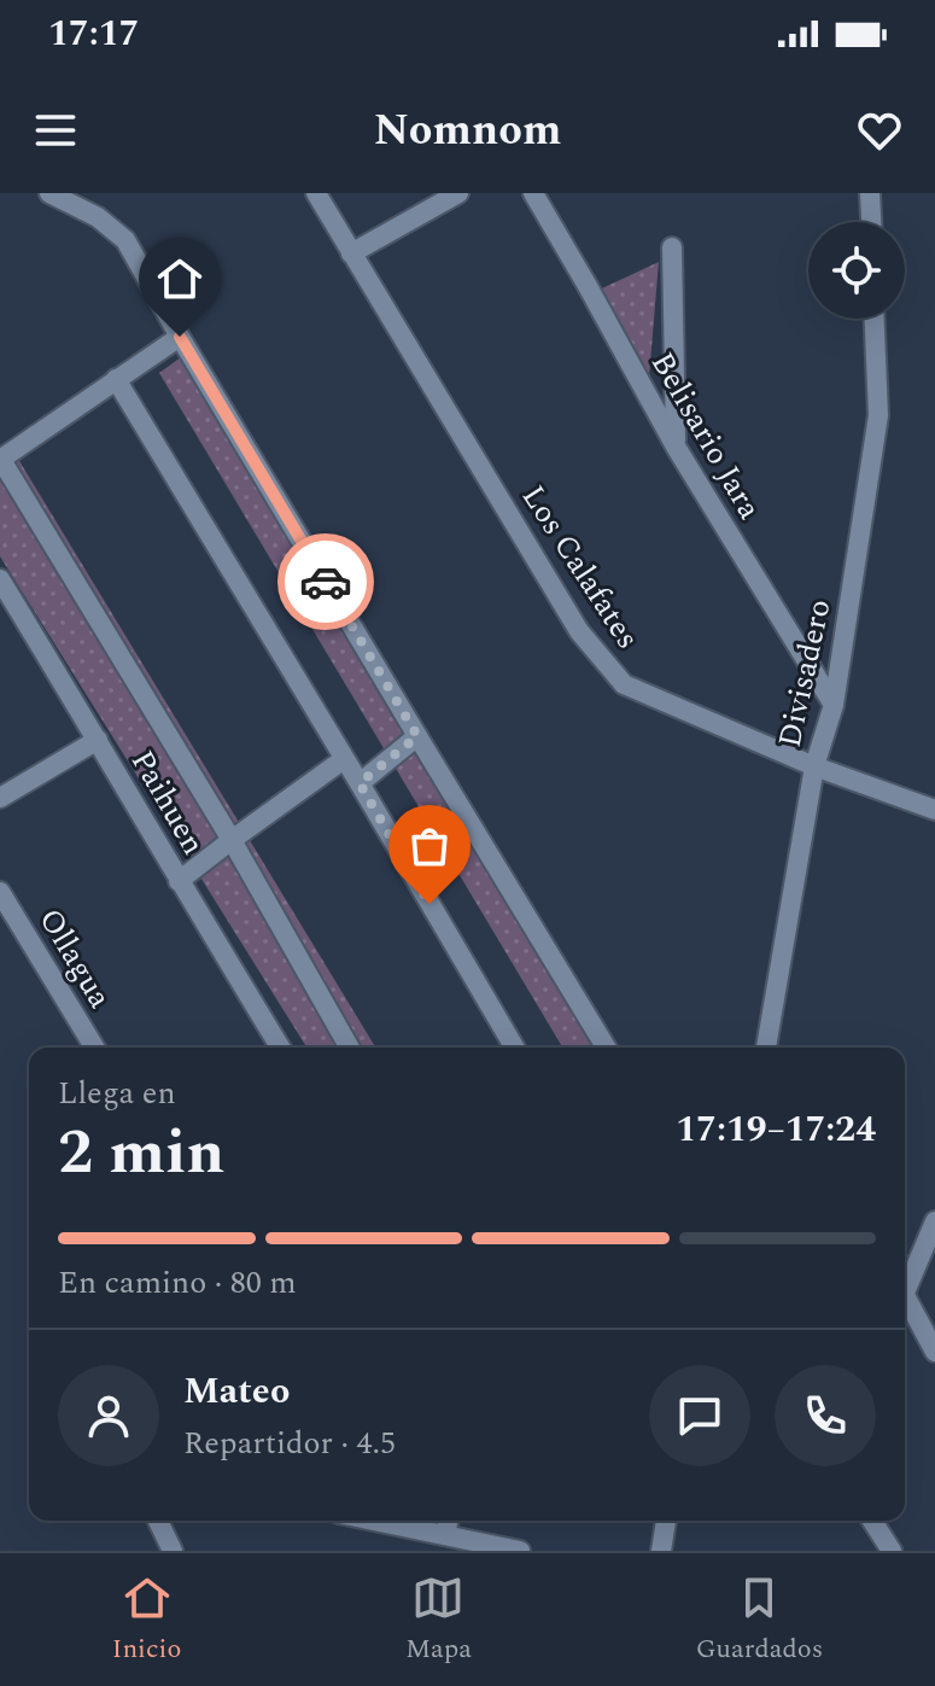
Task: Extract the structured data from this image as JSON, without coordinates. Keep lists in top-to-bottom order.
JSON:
{
  "streets": {
    "street": [
      "Belisario Jara",
      "Los Calafates",
      "Divisadero",
      "Paihuen",
      "Ollagua"
    ]
  },
  "crossings": [
    ["Belisario Jara", "Divisadero"],
    ["Los Calafates", "Divisadero"]
  ],
  "page": {
    "status": "17:17",
    "header": "Nomnom",
    "heading": ["2 min", "Llega en", "17:19–17:24"],
    "panel": ["Mateo", "Repartidor · 4.5"],
    "bar": "En camino · 80 m",
    "tabs": ["Inicio", "Mapa", "Guardados"]
  }
}
